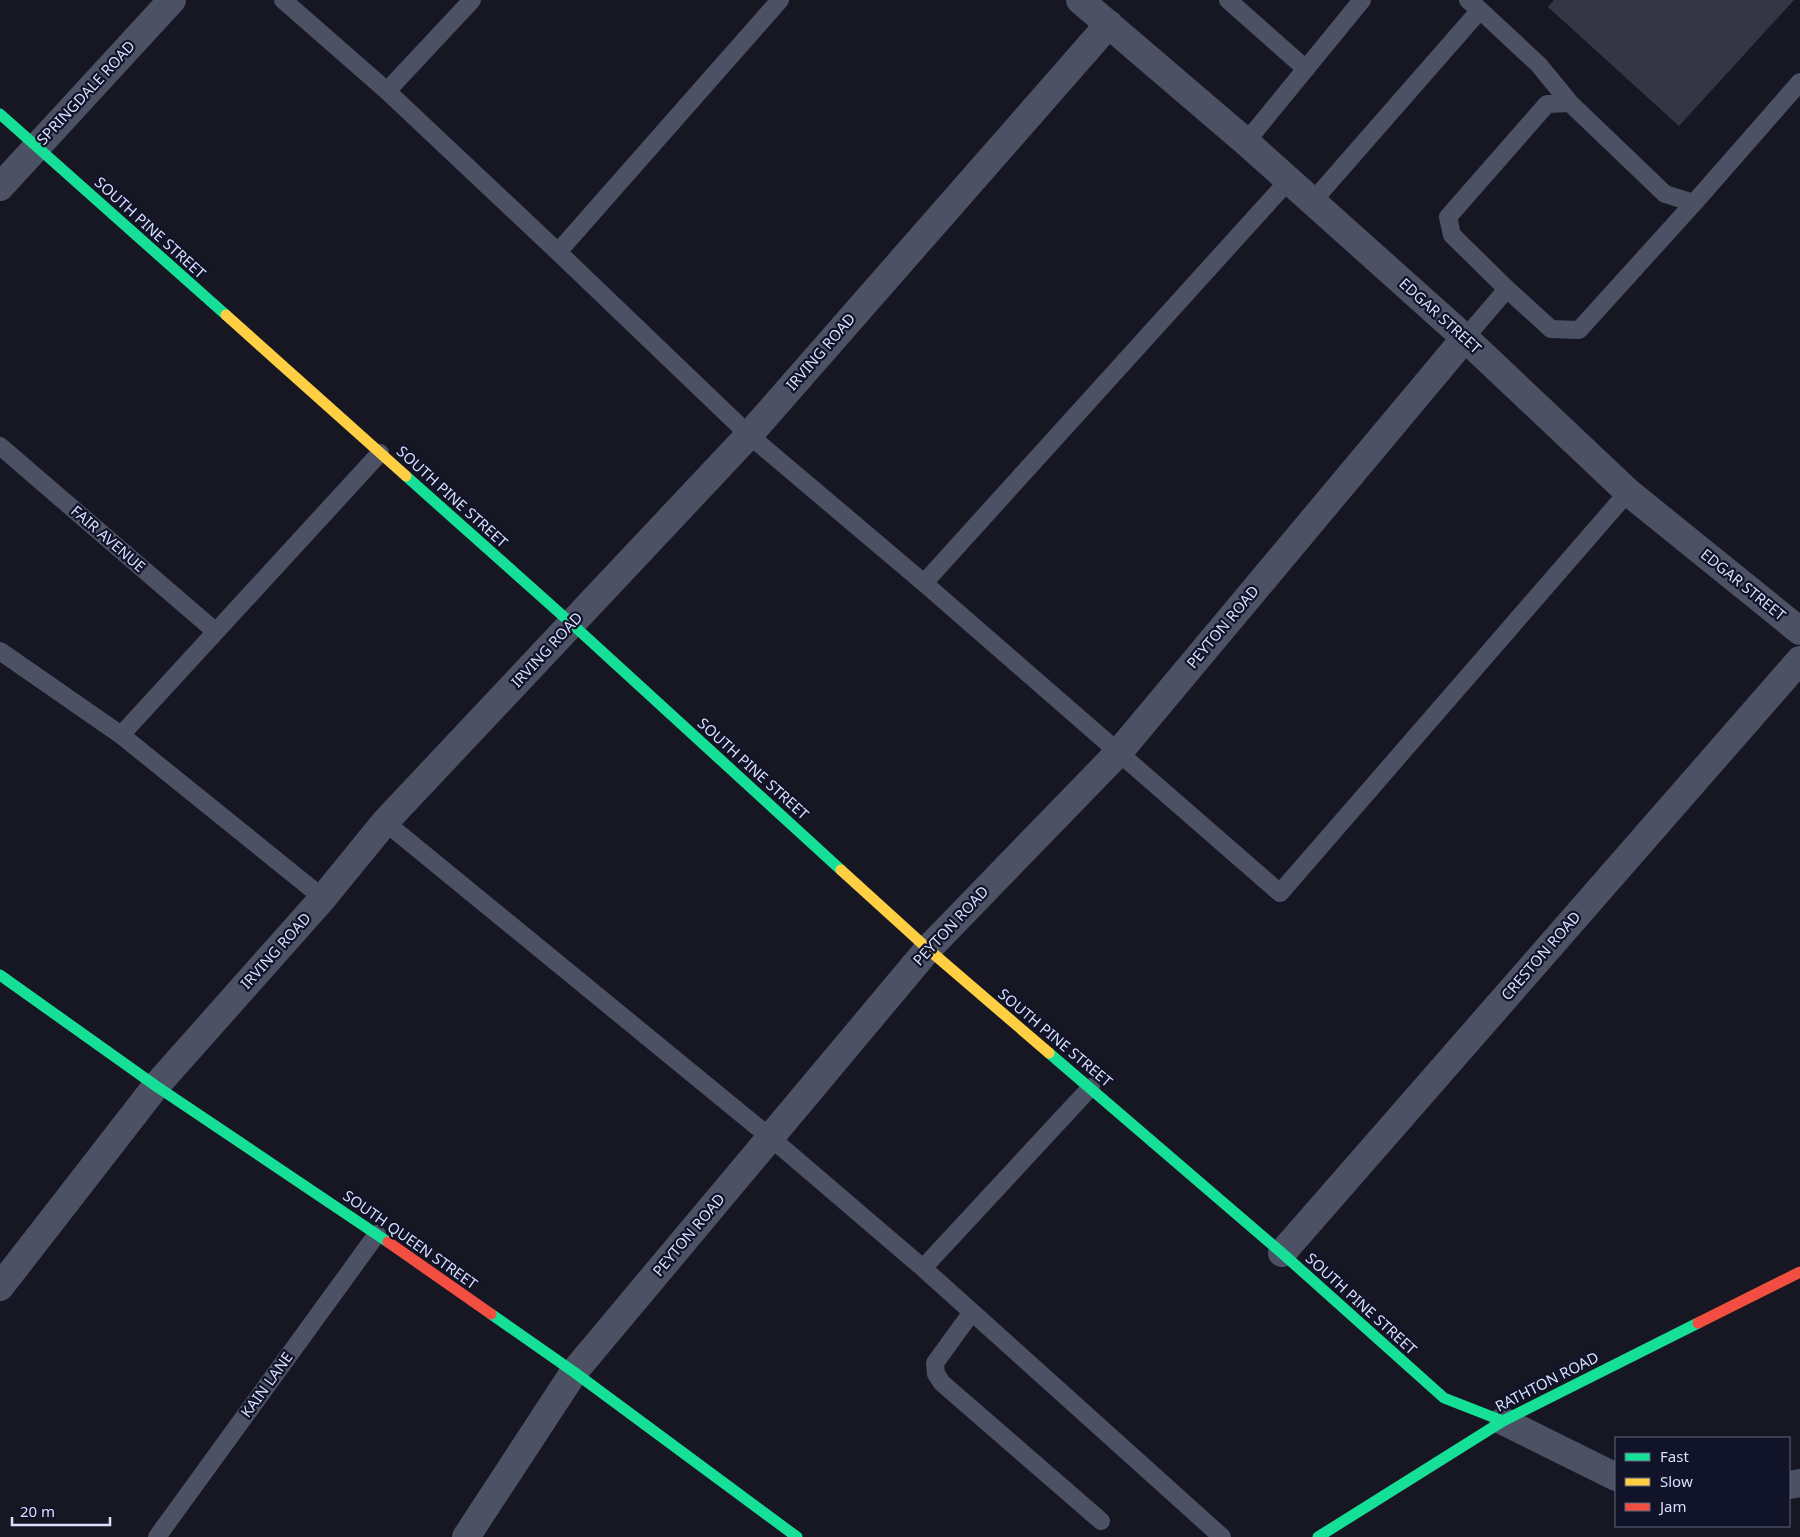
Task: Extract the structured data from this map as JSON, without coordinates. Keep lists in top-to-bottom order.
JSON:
{
  "streets": {
    "street": [
      "SPRINGDALE ROAD",
      "SOUTH PINE STREET",
      "EDGAR STREET",
      "IRVING ROAD",
      "PEYTON ROAD",
      "CRESTON ROAD",
      "SOUTH QUEEN STREET",
      "RATHTON ROAD"
    ],
    "lane": ["FAIR AVENUE", "KAIN LANE"]
  },
  "crossings": [
    ["SPRINGDALE ROAD", "SOUTH PINE STREET"],
    ["SOUTH PINE STREET", "IRVING ROAD"],
    ["SOUTH PINE STREET", "PEYTON ROAD"],
    ["SOUTH PINE STREET", "CRESTON ROAD"],
    ["SOUTH PINE STREET", "RATHTON ROAD"],
    ["EDGAR STREET", "IRVING ROAD"],
    ["EDGAR STREET", "PEYTON ROAD"],
    ["IRVING ROAD", "SOUTH QUEEN STREET"],
    ["PEYTON ROAD", "SOUTH QUEEN STREET"],
    ["SOUTH QUEEN STREET", "KAIN LANE"]
  ],
  "legend": ["Fast", "Slow", "Jam"],
  "scale_bar": "20 m"
}
